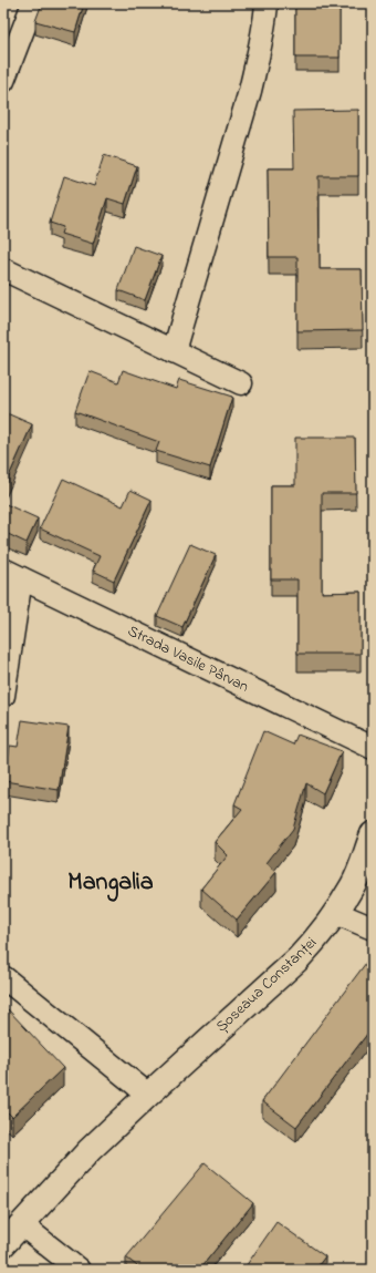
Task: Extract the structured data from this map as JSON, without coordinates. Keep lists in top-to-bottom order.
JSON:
{
  "streets": {
    "main road": ["Șoseaua Constanței"],
    "street": ["Strada Vasile Pârvan"]
  },
  "districts": ["Mangalia"]
}
